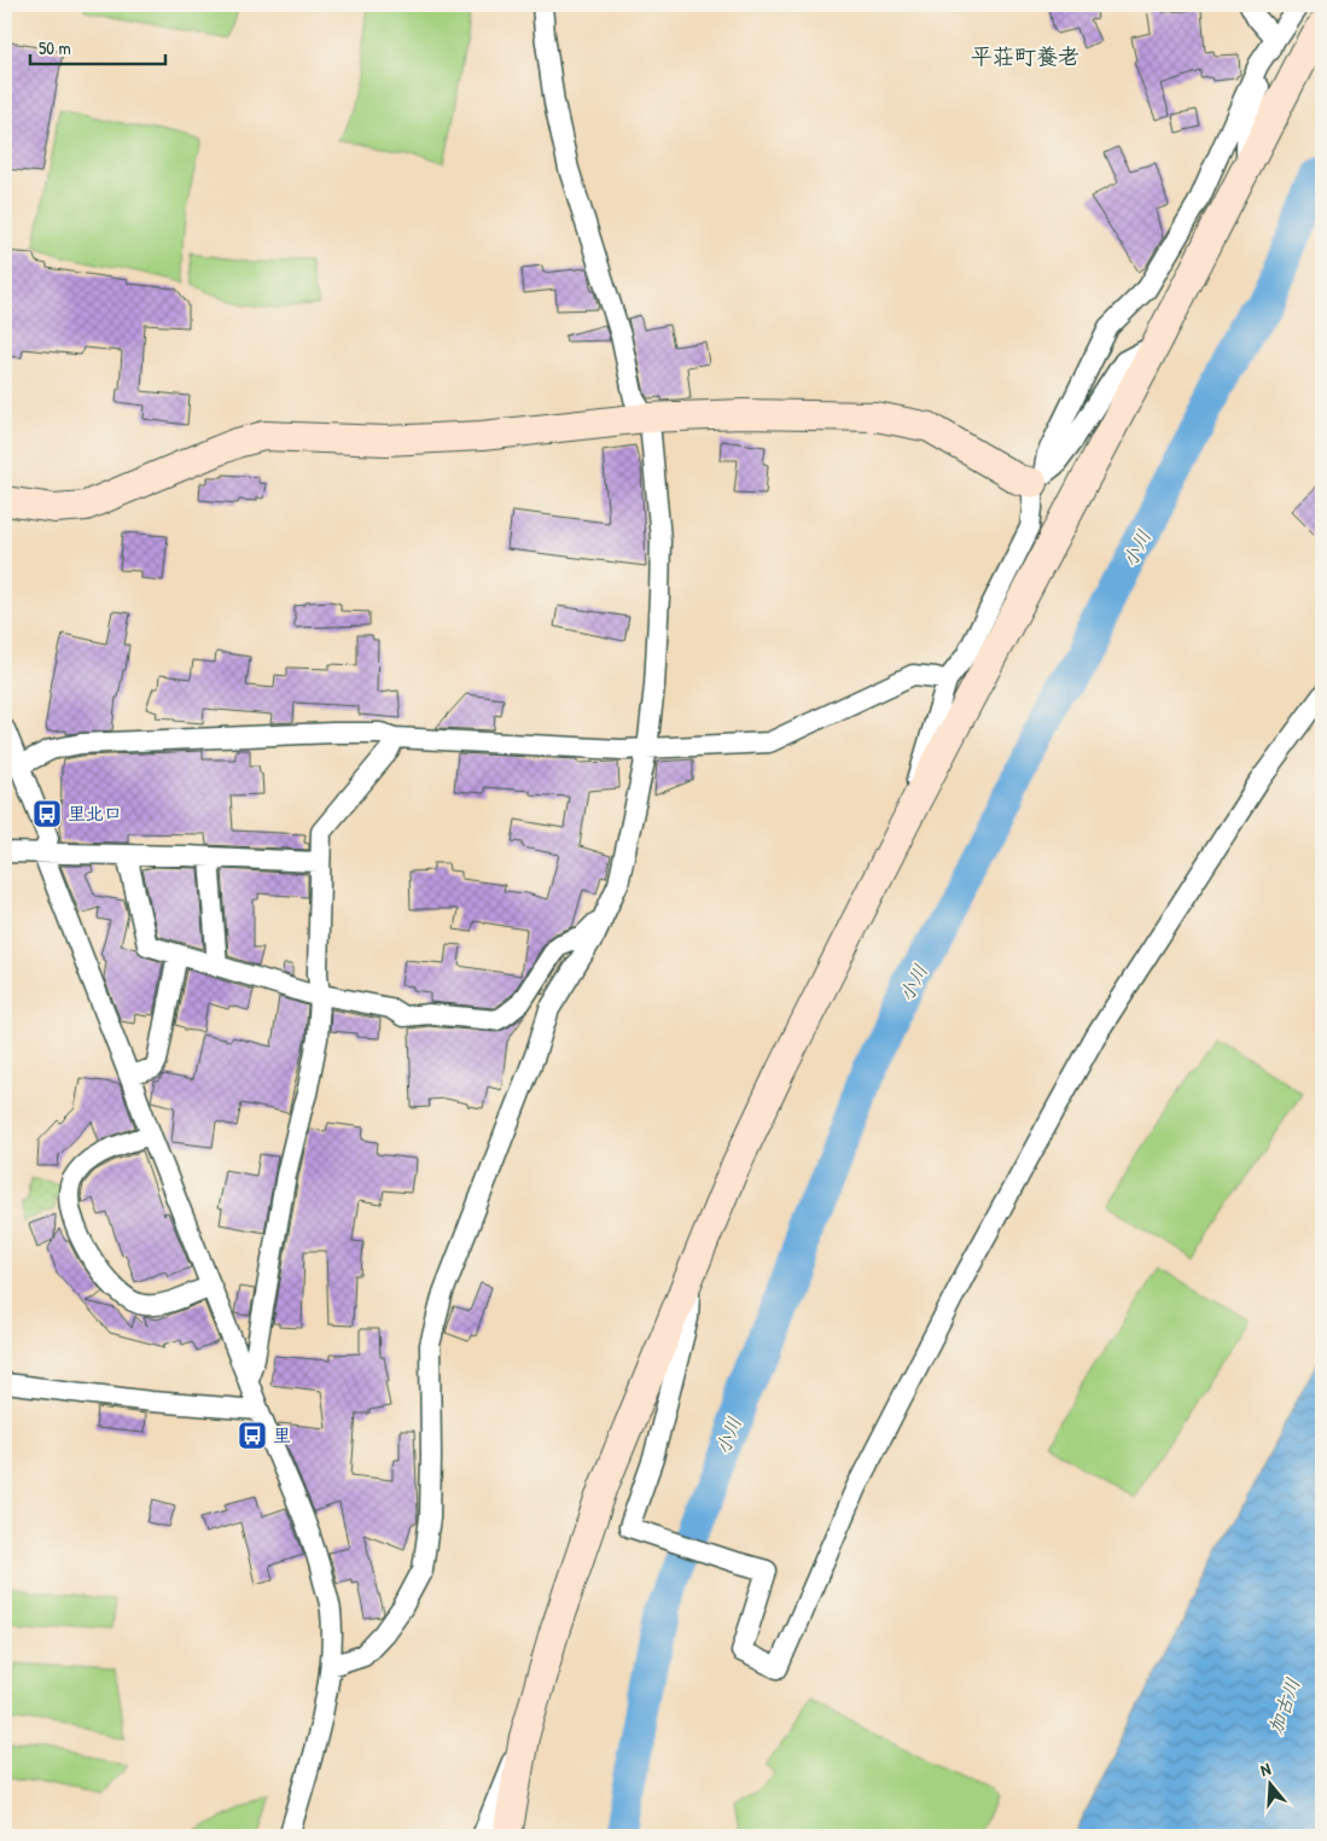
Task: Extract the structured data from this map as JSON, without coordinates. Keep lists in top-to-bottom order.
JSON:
{
  "districts": ["平荘町養老"],
  "water": ["小川", "加古川"],
  "places": {
    "bus stop": ["里北口", "里"]
  },
  "scale_bar": "50 m",
  "north": "top"
}
